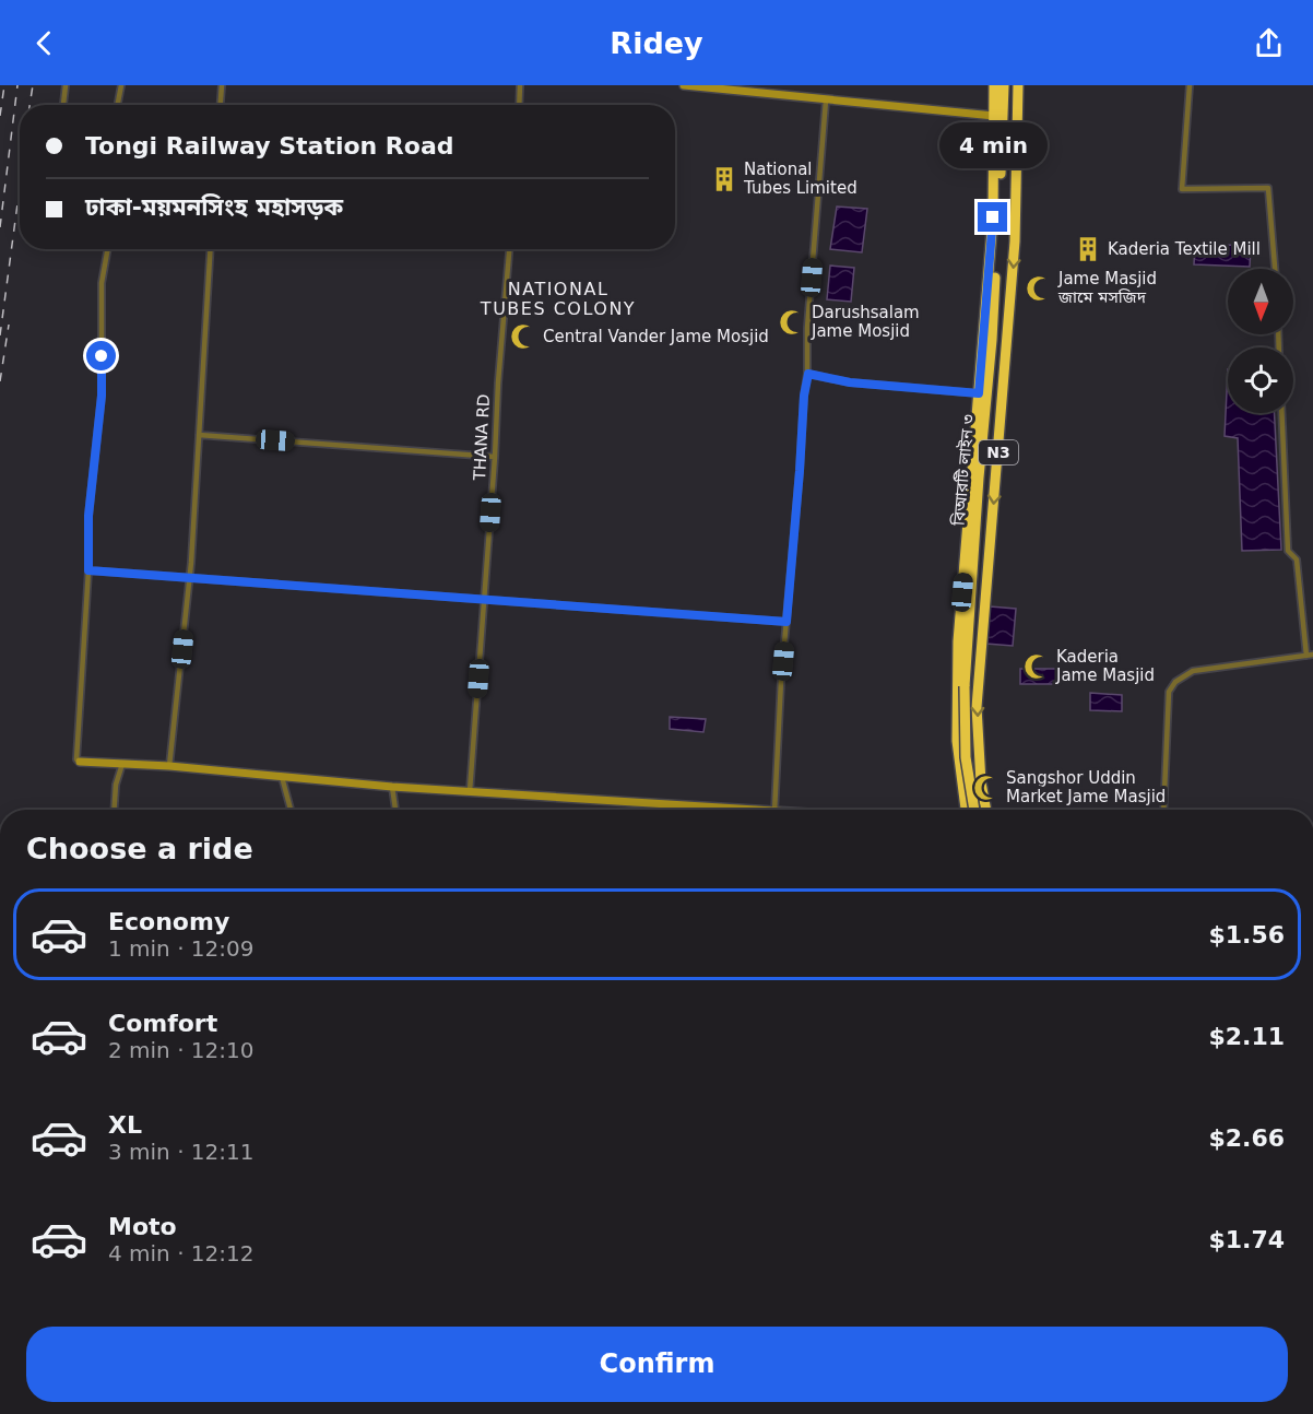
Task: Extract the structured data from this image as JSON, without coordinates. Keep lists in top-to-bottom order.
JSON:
{
  "streets": {
    "highway": ["N3", "বিআরটি লাইন ৩"],
    "street": ["THANA RD"]
  },
  "districts": ["NATIONAL TUBES COLONY"],
  "places": {
    "building": ["National Tubes Limited", "Kaderia Textile Mill"],
    "mosque": [
      "Jame Masjid জামে মসজিদ",
      "Darushsalam Jame Mosjid",
      "Central Vander Jame Mosjid",
      "Kaderia Jame Masjid",
      "Sangshor Uddin Market Jame Masjid"
    ]
  },
  "north": "bottom",
  "page": {
    "header": "Ridey",
    "banner": ["Tongi Railway Station Road", "ঢাকা-ময়মনসিংহ মহাসড়ক"],
    "bubble": "4 min",
    "heading": "Choose a ride",
    "list": [
      {
        "name": "Economy",
        "note": "1 min · 12:09",
        "value": "$1.56"
      },
      {
        "name": "Comfort",
        "note": "2 min · 12:10",
        "value": "$2.11"
      },
      {
        "name": "XL",
        "note": "3 min · 12:11",
        "value": "$2.66"
      },
      {
        "name": "Moto",
        "note": "4 min · 12:12",
        "value": "$1.74"
      }
    ],
    "buttons": "Confirm"
  }
}
